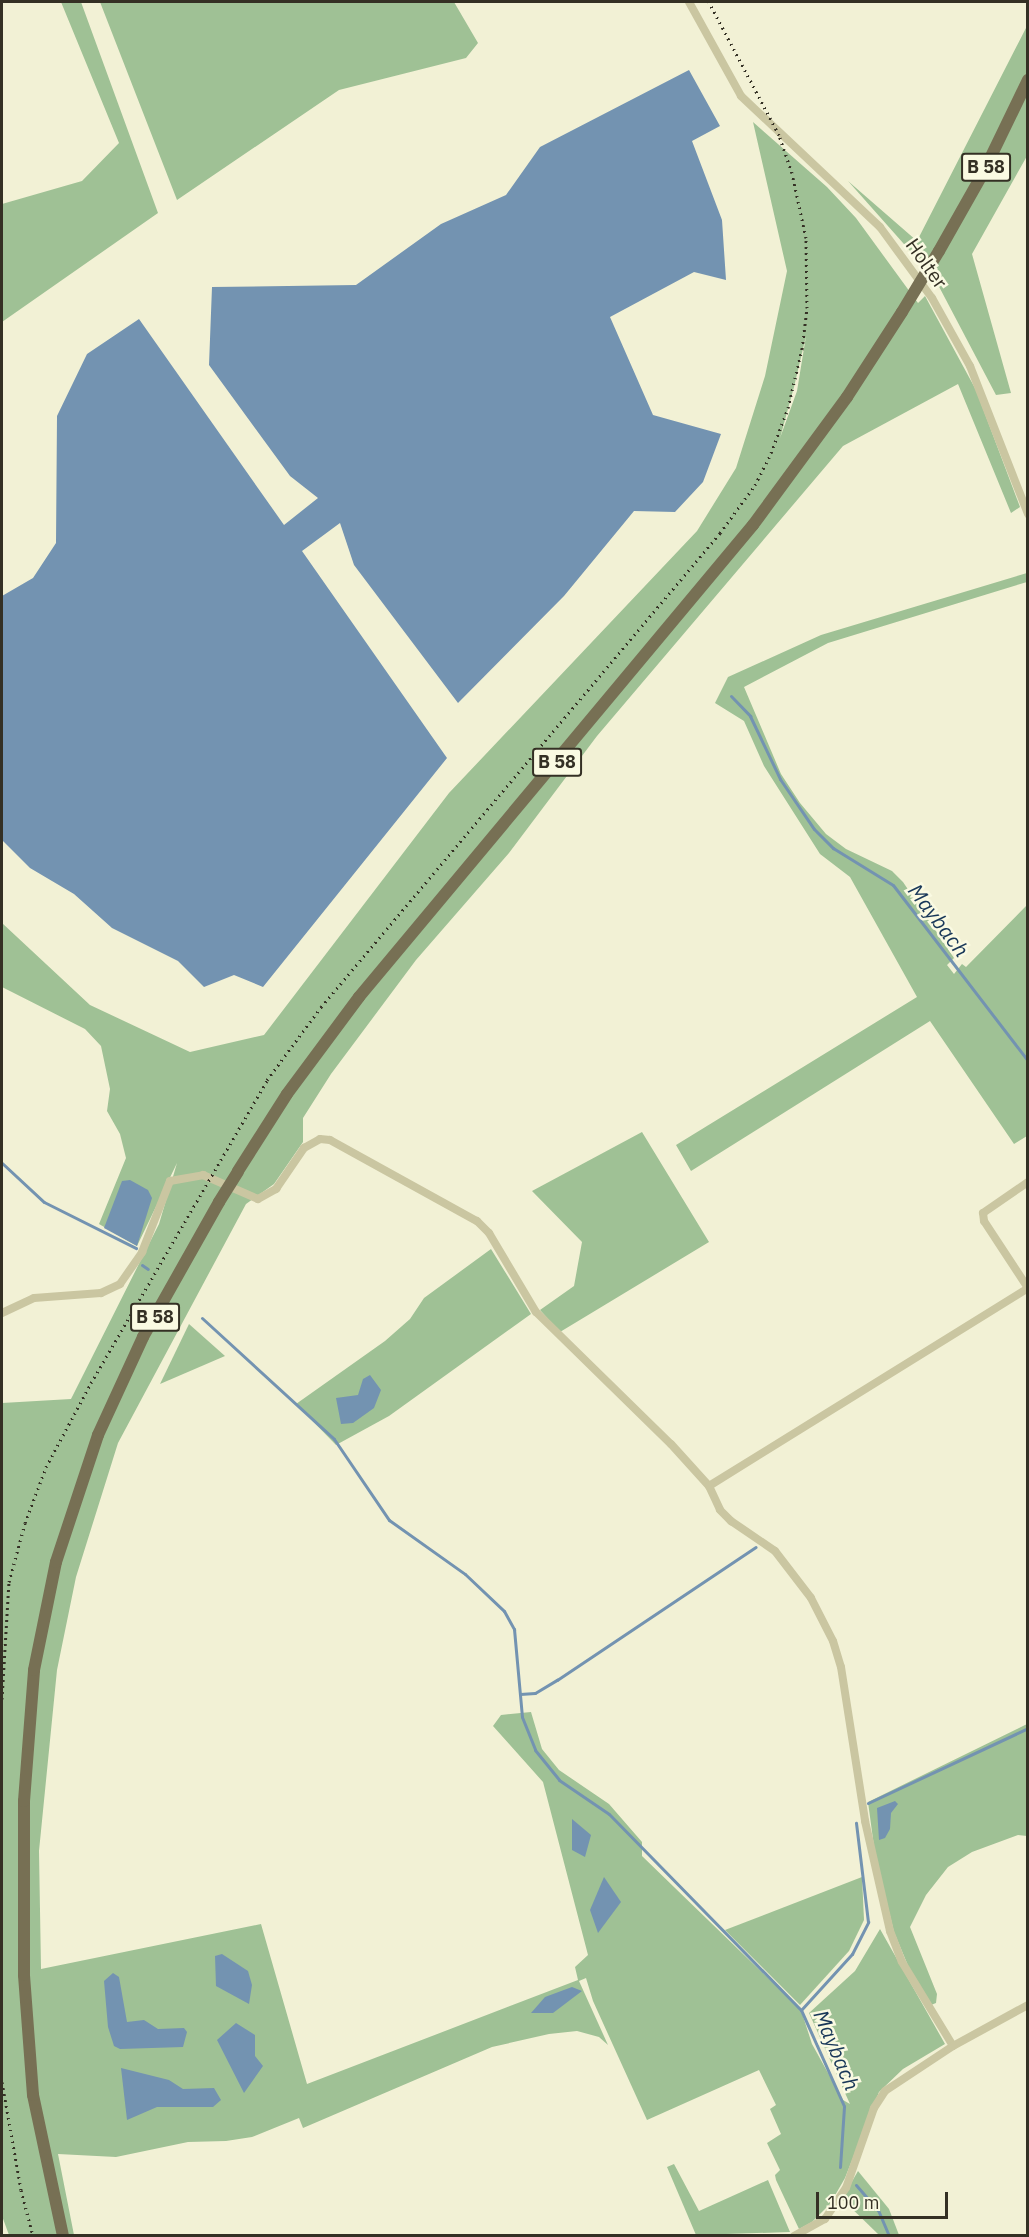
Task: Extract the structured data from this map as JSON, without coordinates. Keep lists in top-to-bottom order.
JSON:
{
  "streets": {
    "main road": ["B 58"],
    "street": ["Holter"]
  },
  "water": ["Maybach"],
  "scale_bar": "100 m"
}
